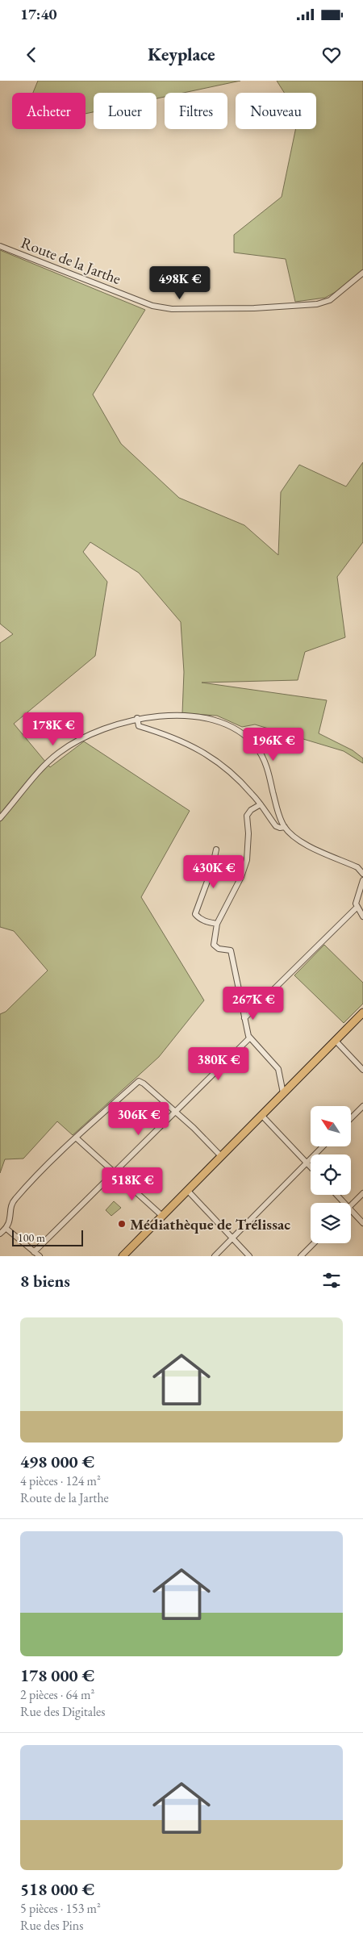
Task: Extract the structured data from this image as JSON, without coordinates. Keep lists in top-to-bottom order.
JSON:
{
  "streets": {
    "street": ["Route de la Jarthe"]
  },
  "places": ["Médiathèque de Trélissac"],
  "scale_bar": "100 m",
  "north": "top left",
  "page": {
    "status": "17:40",
    "header": "Keyplace",
    "chip": [
      "Acheter",
      "Louer",
      "Filtres",
      "Nouveau"
    ],
    "price": [
      "498K €",
      "178K €",
      "196K €",
      "430K €",
      "267K €",
      "380K €",
      "306K €",
      "518K €"
    ],
    "scale": "100 m",
    "heading": "8 biens",
    "list": [
      {
        "name": "498 000 €",
        "note": "4 pièces · 124 m² · Route de la Jarthe"
      },
      {
        "name": "178 000 €",
        "note": "2 pièces · 64 m² · Rue des Digitales"
      },
      {
        "name": "518 000 €",
        "note": "5 pièces · 153 m² · Rue des Pins"
      }
    ]
  }
}
